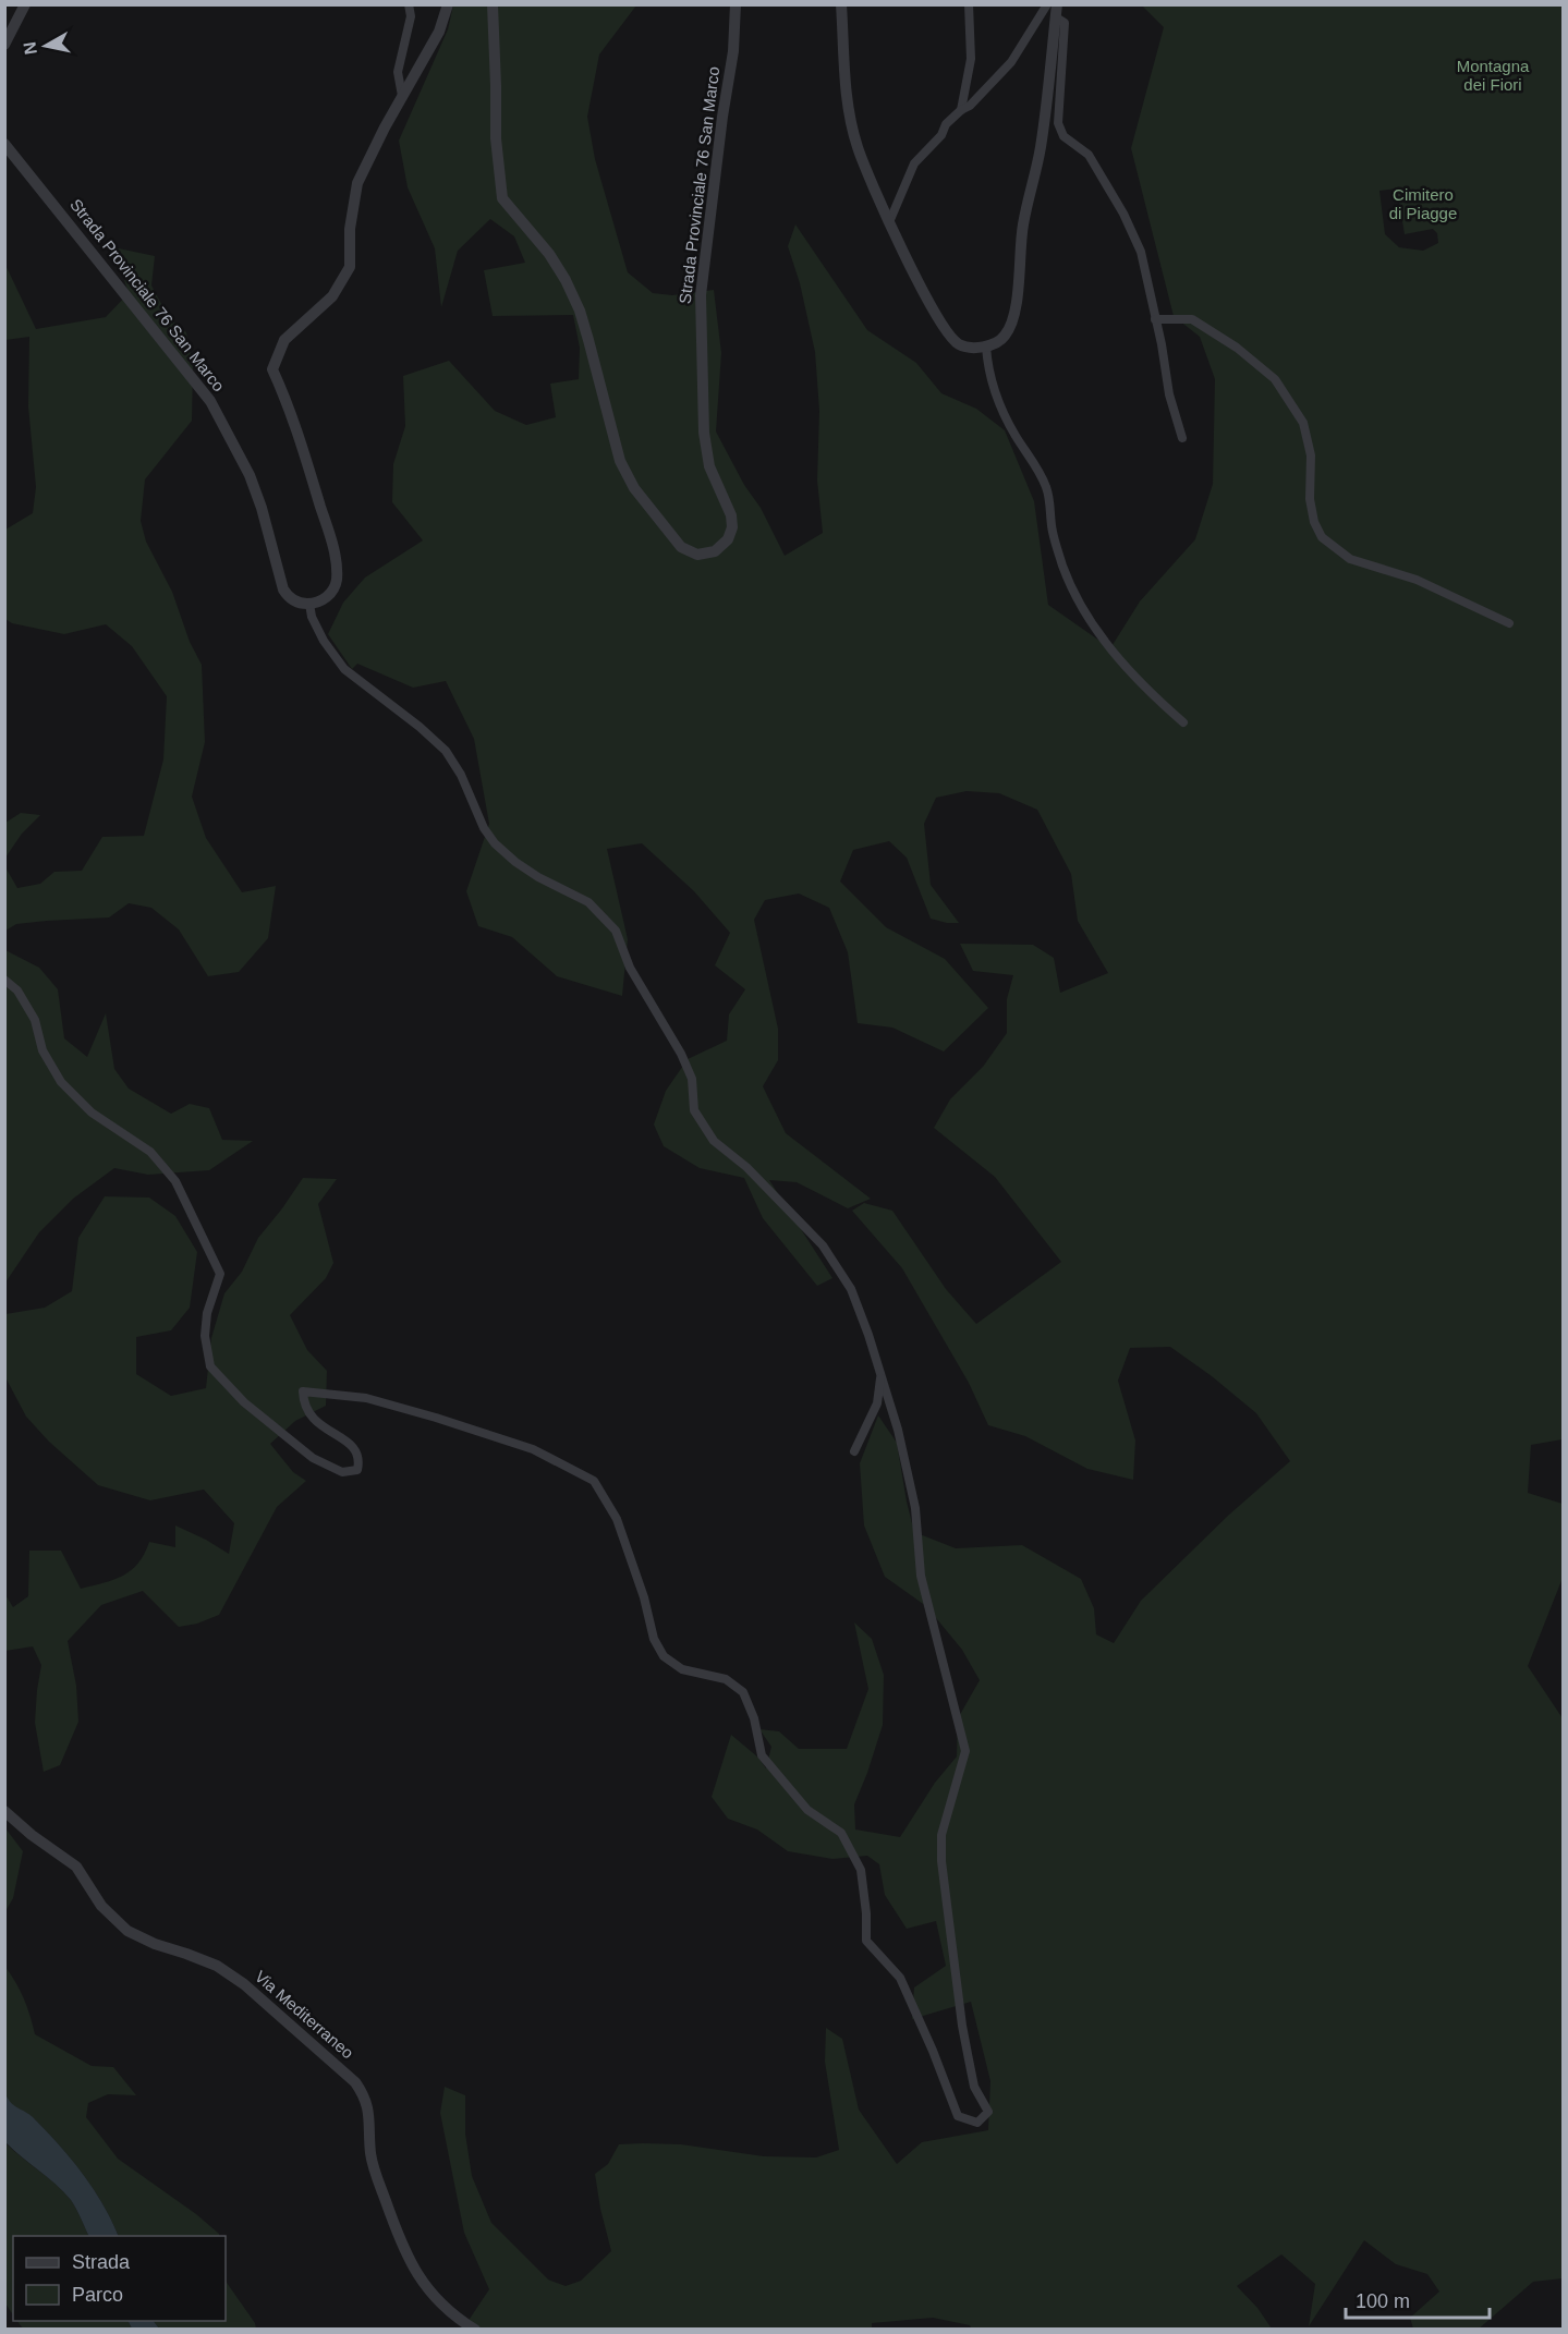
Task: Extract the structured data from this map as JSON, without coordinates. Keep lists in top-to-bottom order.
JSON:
{
  "streets": {
    "street": ["Strada Provinciale 76 San Marco", "Via Mediterraneo"]
  },
  "parks": ["Montagna dei Fiori", "Cimitero di Piagge"],
  "legend": ["Strada", "Parco"],
  "scale_bar": "100 m",
  "north": "left"
}
